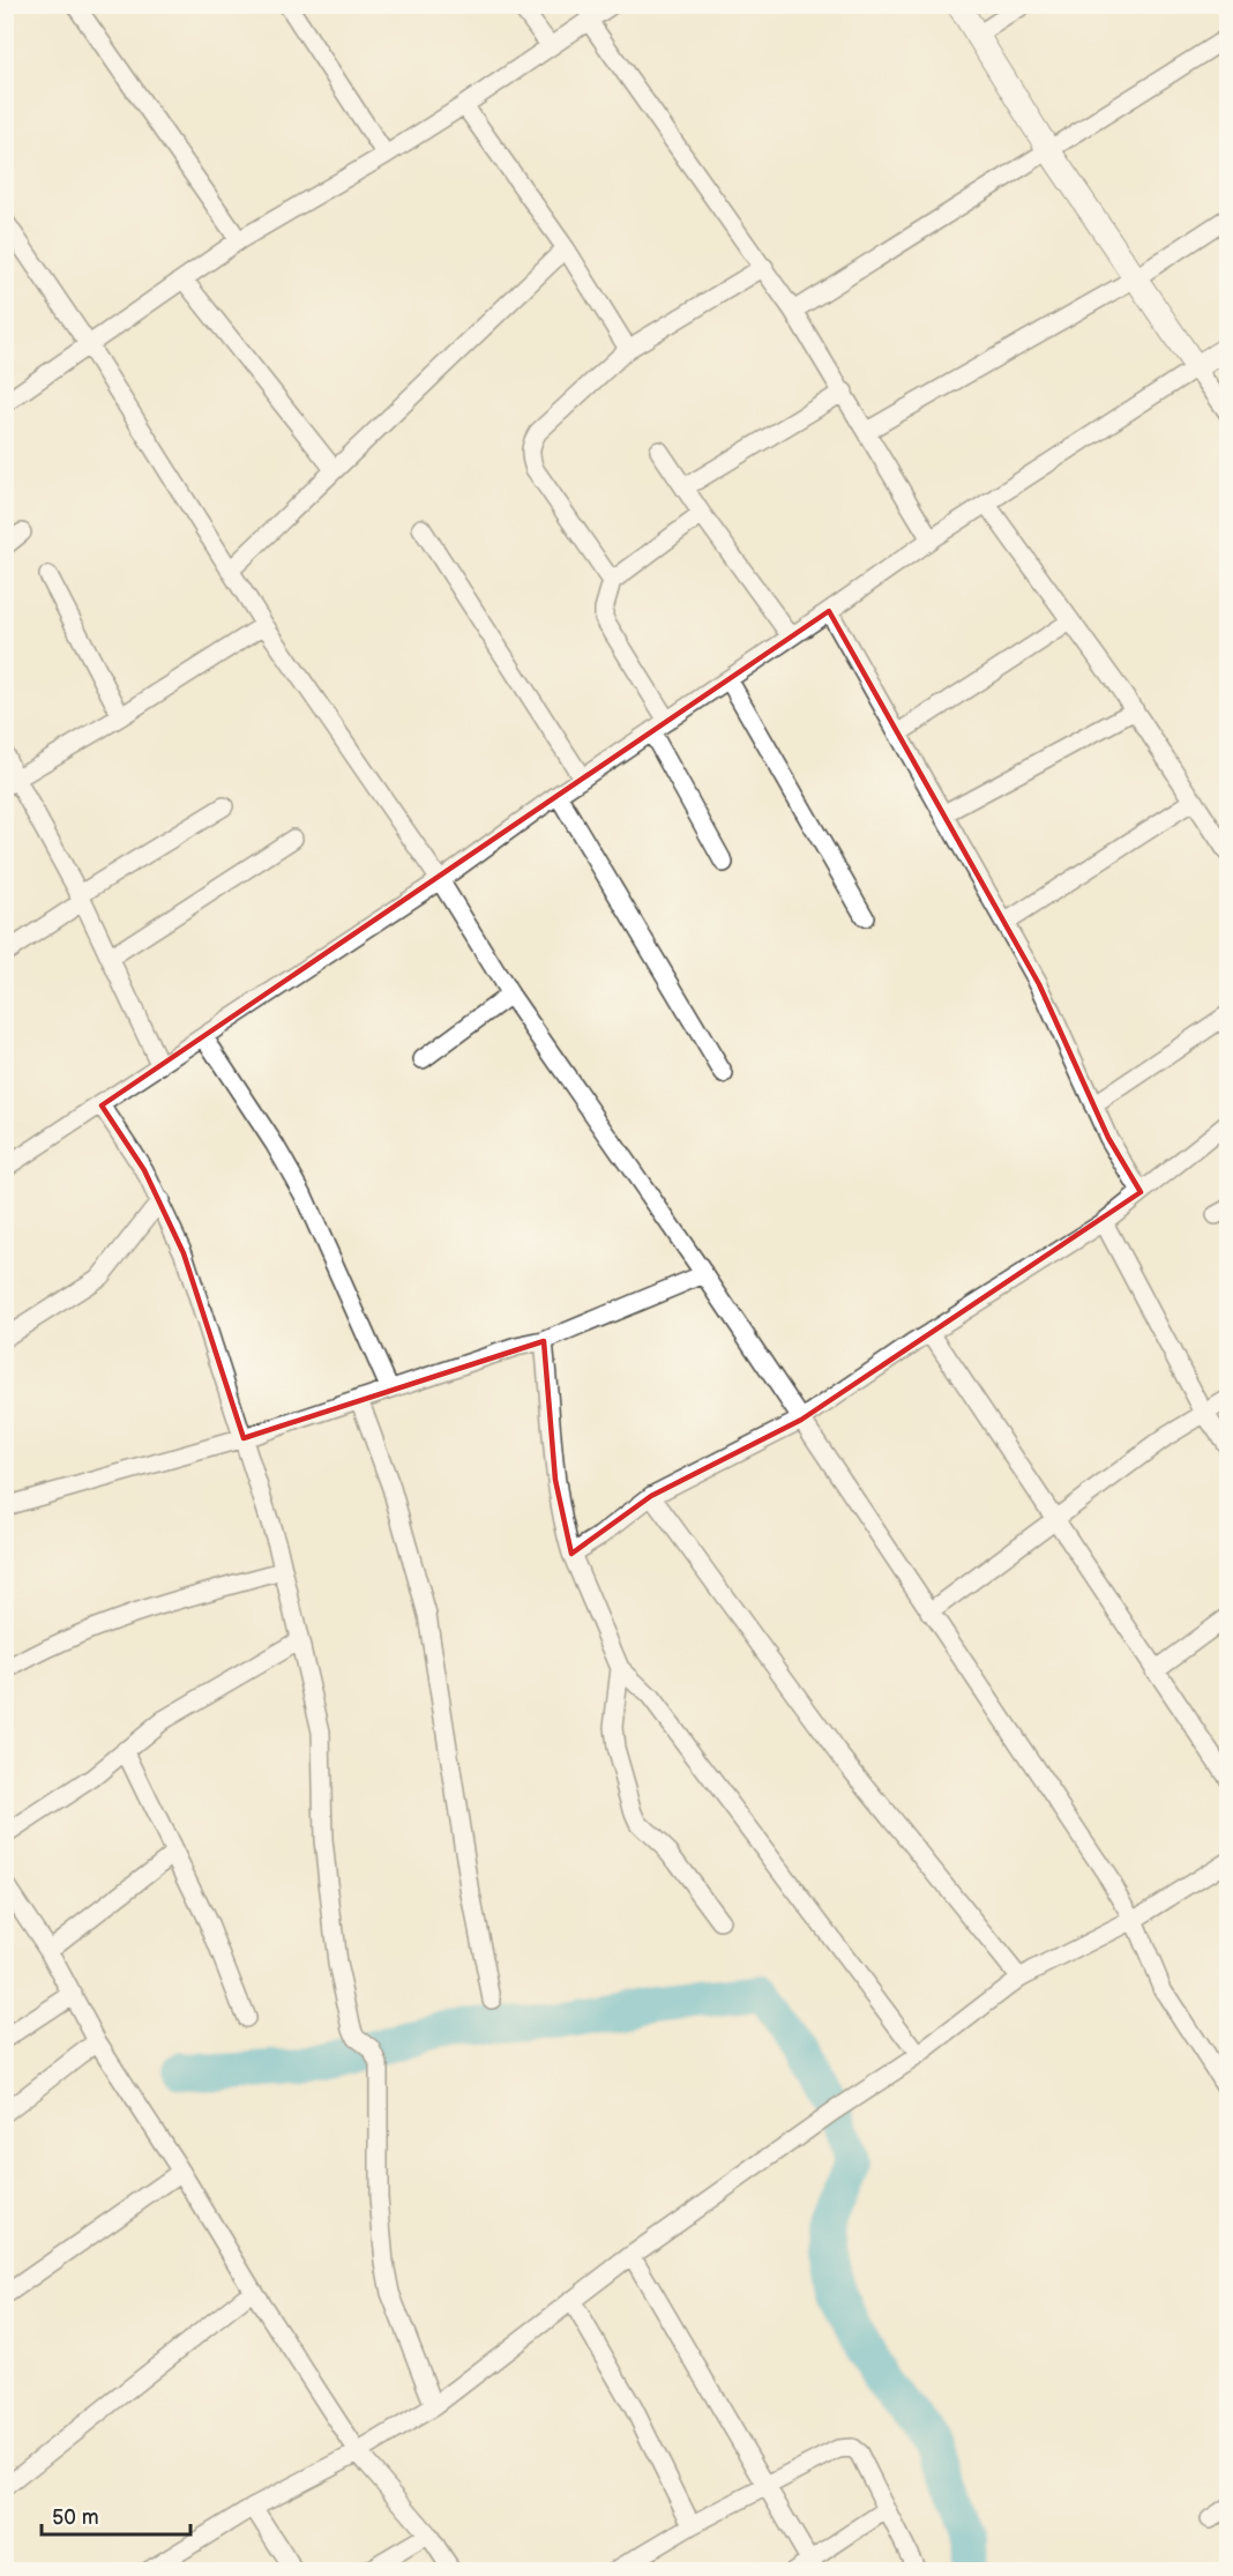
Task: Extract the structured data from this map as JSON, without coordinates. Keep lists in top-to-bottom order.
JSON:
{
  "scale_bar": "50 m"
}
